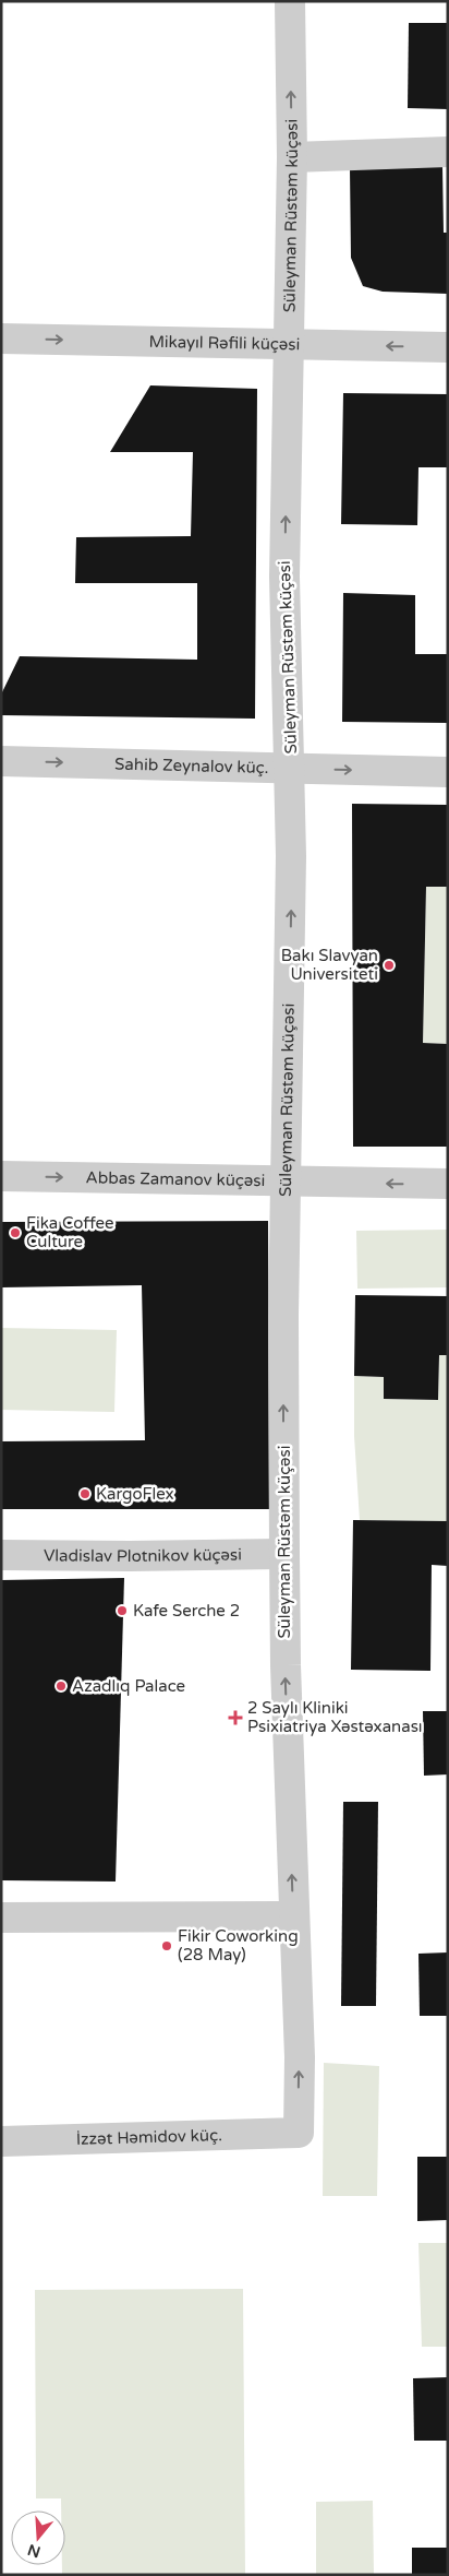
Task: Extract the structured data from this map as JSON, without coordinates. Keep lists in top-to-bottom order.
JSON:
{
  "streets": {
    "street": [
      "Süleyman Rüstəm küçəsi",
      "Mikayıl Rəfili küçəsi",
      "Sahib Zeynalov küç.",
      "Abbas Zamanov küçəsi",
      "Vladislav Plotnikov küçəsi",
      "İzzət Həmidov küç."
    ]
  },
  "crossings": [
    ["Süleyman Rüstəm küçəsi", "Mikayıl Rəfili küçəsi"],
    ["Süleyman Rüstəm küçəsi", "Sahib Zeynalov küç."],
    ["Süleyman Rüstəm küçəsi", "Abbas Zamanov küçəsi"],
    ["Süleyman Rüstəm küçəsi", "Vladislav Plotnikov küçəsi"],
    ["Süleyman Rüstəm küçəsi", "İzzət Həmidov küç."]
  ],
  "one_way": ["Süleyman Rüstəm küçəsi", "Sahib Zeynalov küç."],
  "places": {
    "other": [
      "Bakı Slavyan Universiteti",
      "Fika Coffee Culture",
      "KargoFlex",
      "Kafe Serche 2",
      "Azadlıq Palace",
      "Fikir Coworking (28 May)"
    ],
    "health": ["2 Saylı Kliniki Psixiatriya Xəstəxanası"]
  },
  "north": "bottom"
}
